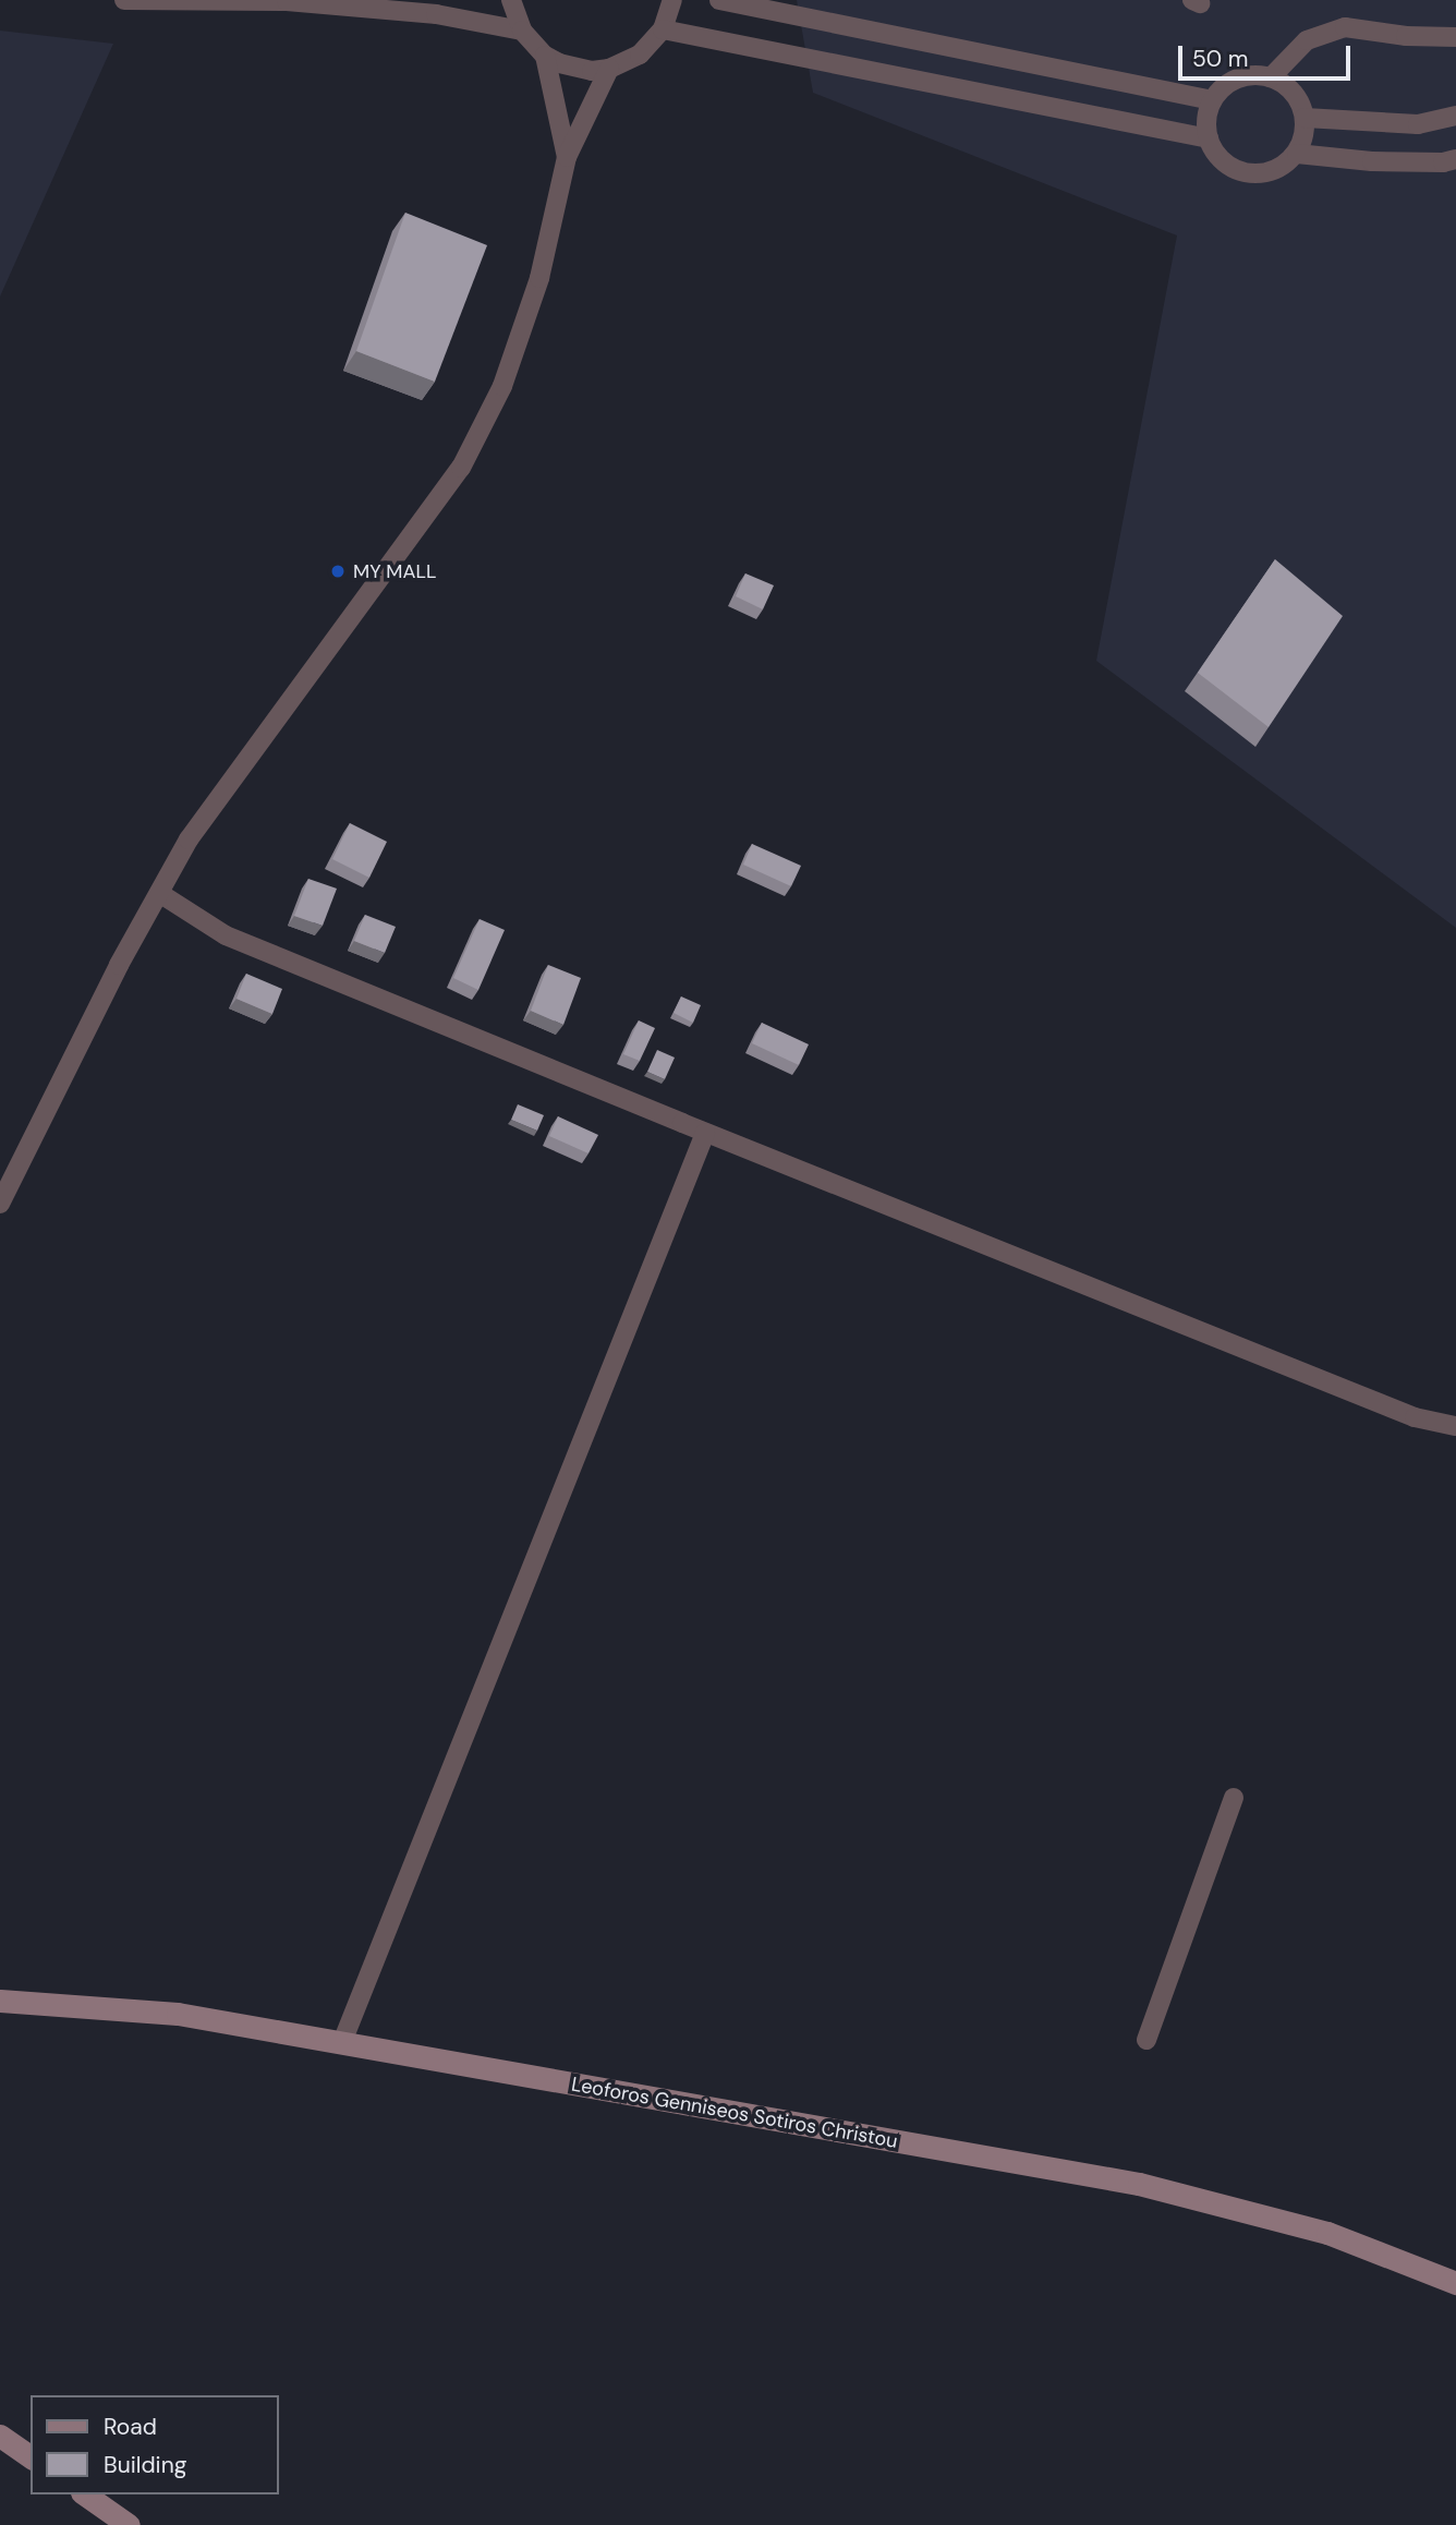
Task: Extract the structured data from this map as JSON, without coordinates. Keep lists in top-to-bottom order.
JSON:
{
  "streets": {
    "main road": ["Leoforos Genniseos Sotiros Christou"]
  },
  "places": ["MY MALL"],
  "legend": ["Road", "Building"],
  "scale_bar": "50 m"
}
